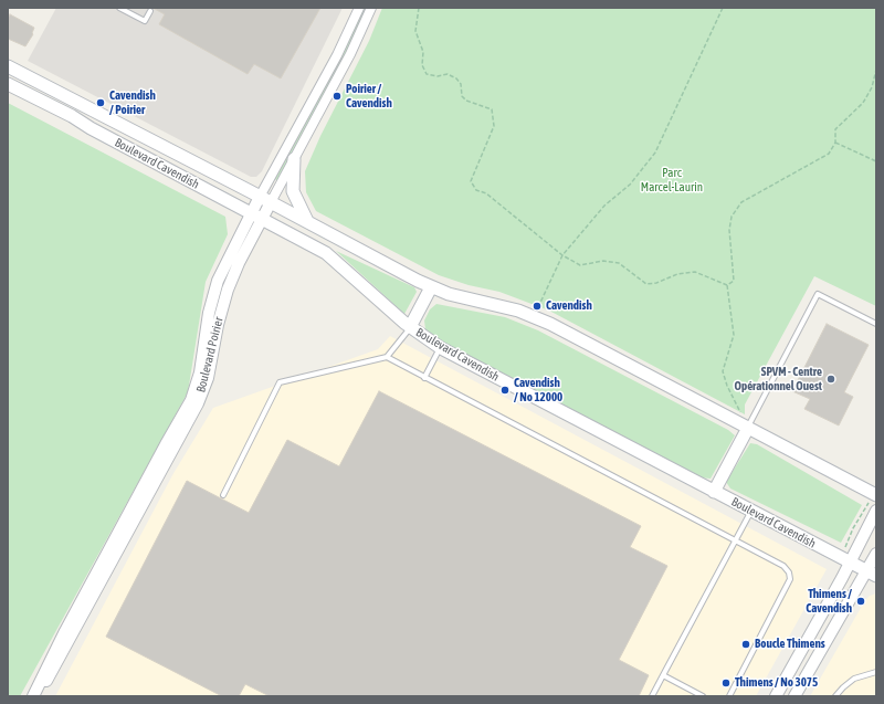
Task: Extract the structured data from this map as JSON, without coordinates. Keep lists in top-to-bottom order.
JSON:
{
  "streets": {
    "main road": ["Boulevard Cavendish"],
    "street": ["Boulevard Poirier"]
  },
  "crossings": [
    ["Boulevard Cavendish", "Boulevard Poirier"]
  ],
  "parks": ["Parc Marcel-Laurin"],
  "places": [
    "Poirier / Cavendish",
    "Cavendish / Poirier",
    "Cavendish",
    "SPVM - Centre Opérationnel Ouest",
    "Cavendish / No 12000",
    "Thimens / Cavendish",
    "Boucle Thimens",
    "Thimens / No 3075"
  ]
}
